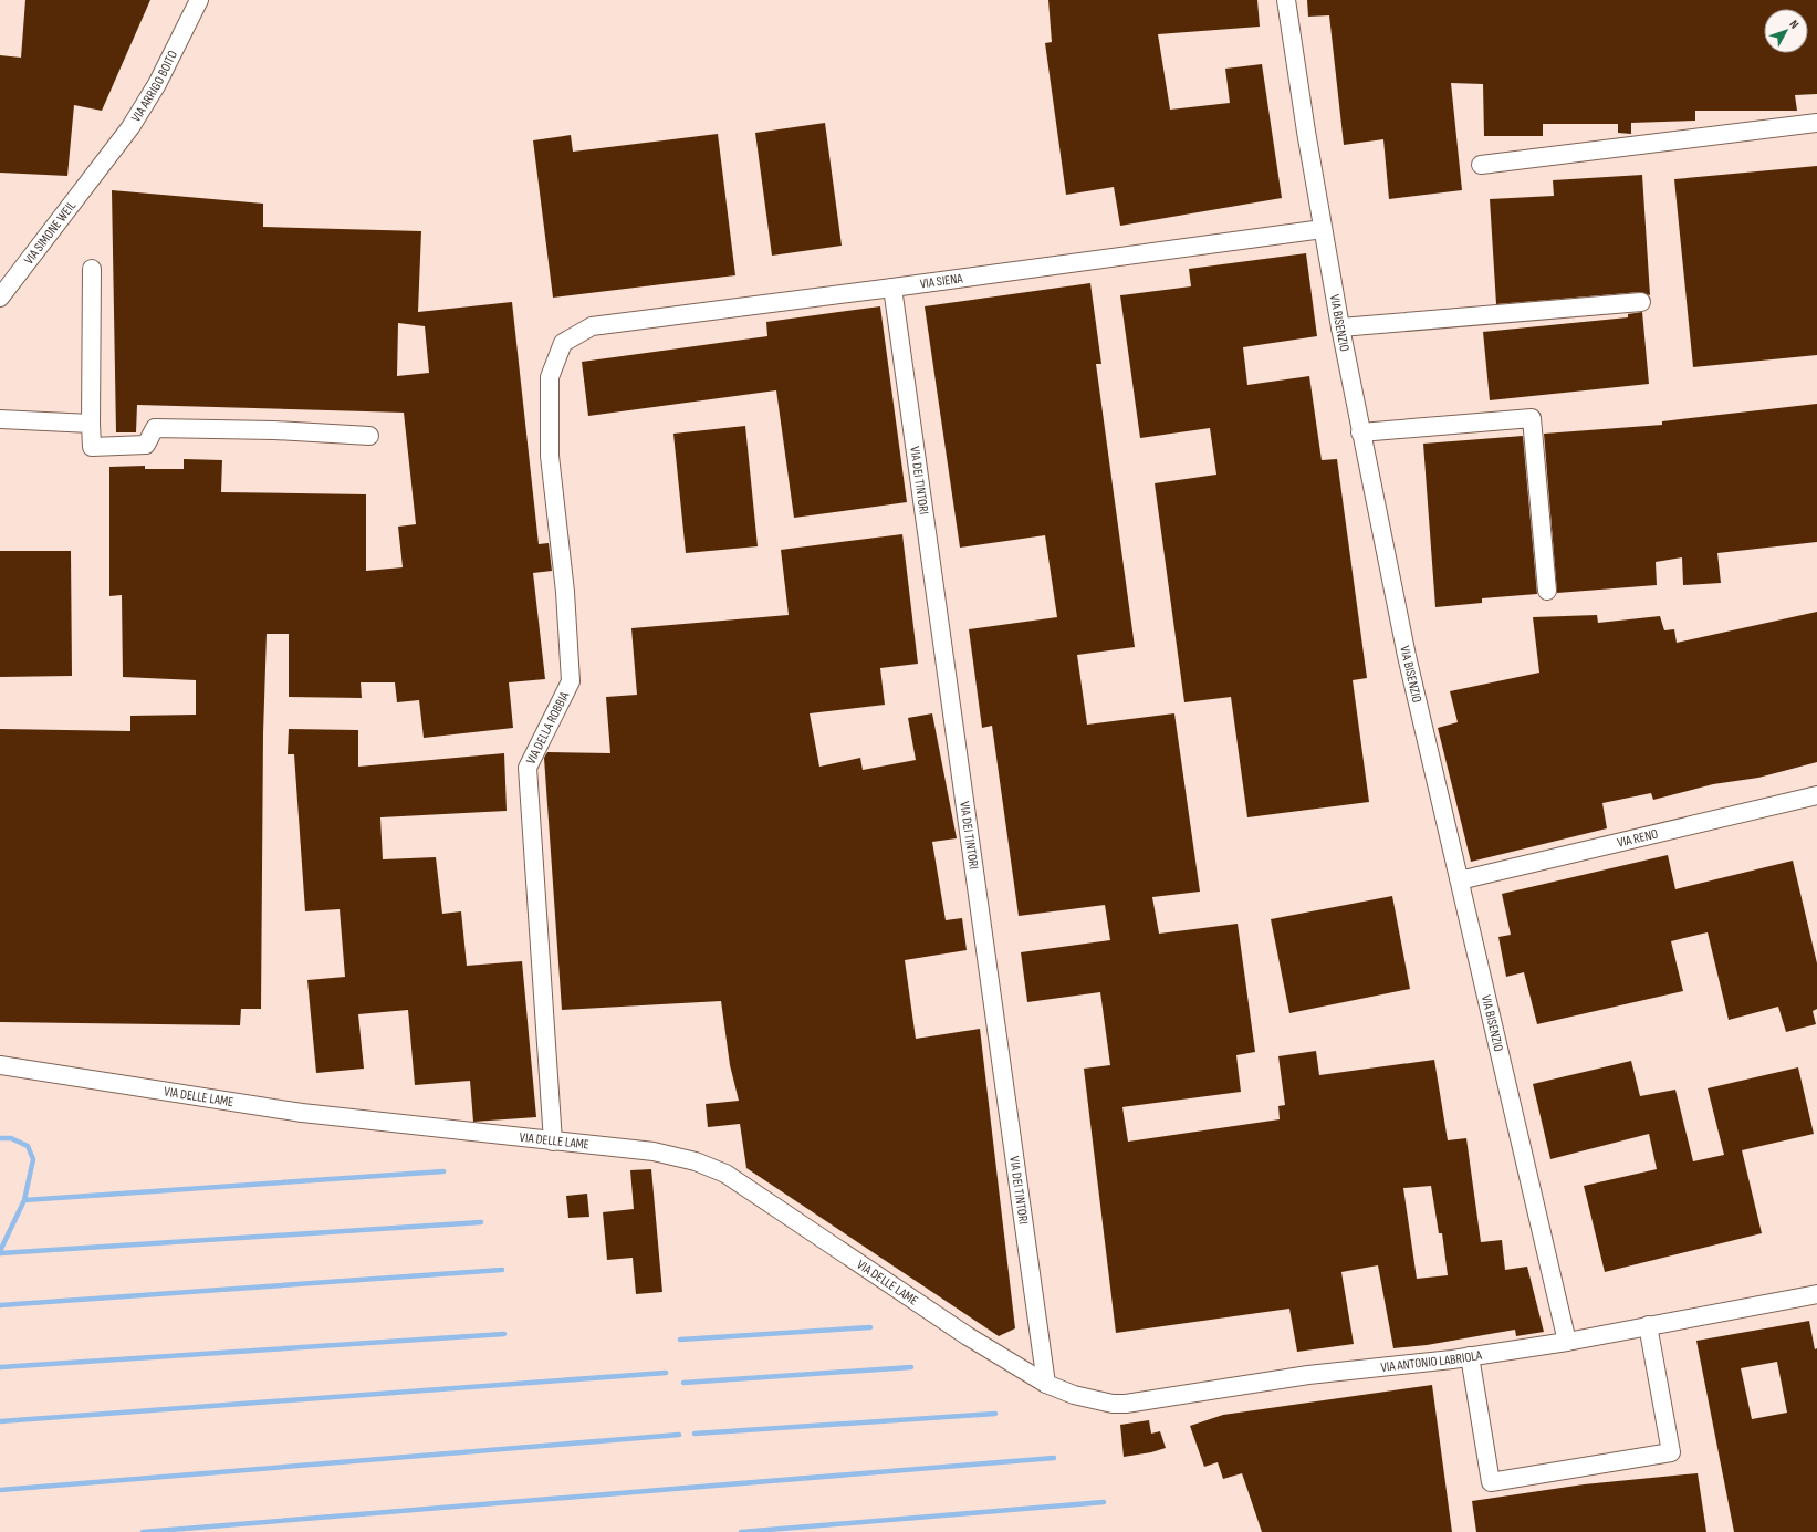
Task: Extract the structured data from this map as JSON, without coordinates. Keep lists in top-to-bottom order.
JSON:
{
  "streets": {
    "street": [
      "VIA ARRIGO BOITO",
      "VIA SIMONE WEIL",
      "VIA SIENA",
      "VIA BISENZIO",
      "VIA DEI TINTORI",
      "VIA DELLA ROBBIA",
      "VIA RENO",
      "VIA DELLE LAME",
      "VIA ANTONIO LABRIOLA"
    ]
  },
  "crossings": [
    ["VIA ARRIGO BOITO", "VIA SIMONE WEIL"],
    ["VIA SIENA", "VIA BISENZIO"],
    ["VIA SIENA", "VIA DEI TINTORI"],
    ["VIA SIENA", "VIA DELLA ROBBIA"],
    ["VIA BISENZIO", "VIA RENO"],
    ["VIA BISENZIO", "VIA ANTONIO LABRIOLA"],
    ["VIA DEI TINTORI", "VIA DELLE LAME"],
    ["VIA DEI TINTORI", "VIA ANTONIO LABRIOLA"],
    ["VIA DELLA ROBBIA", "VIA DELLE LAME"],
    ["VIA DELLE LAME", "VIA ANTONIO LABRIOLA"]
  ],
  "north": "top right"
}
